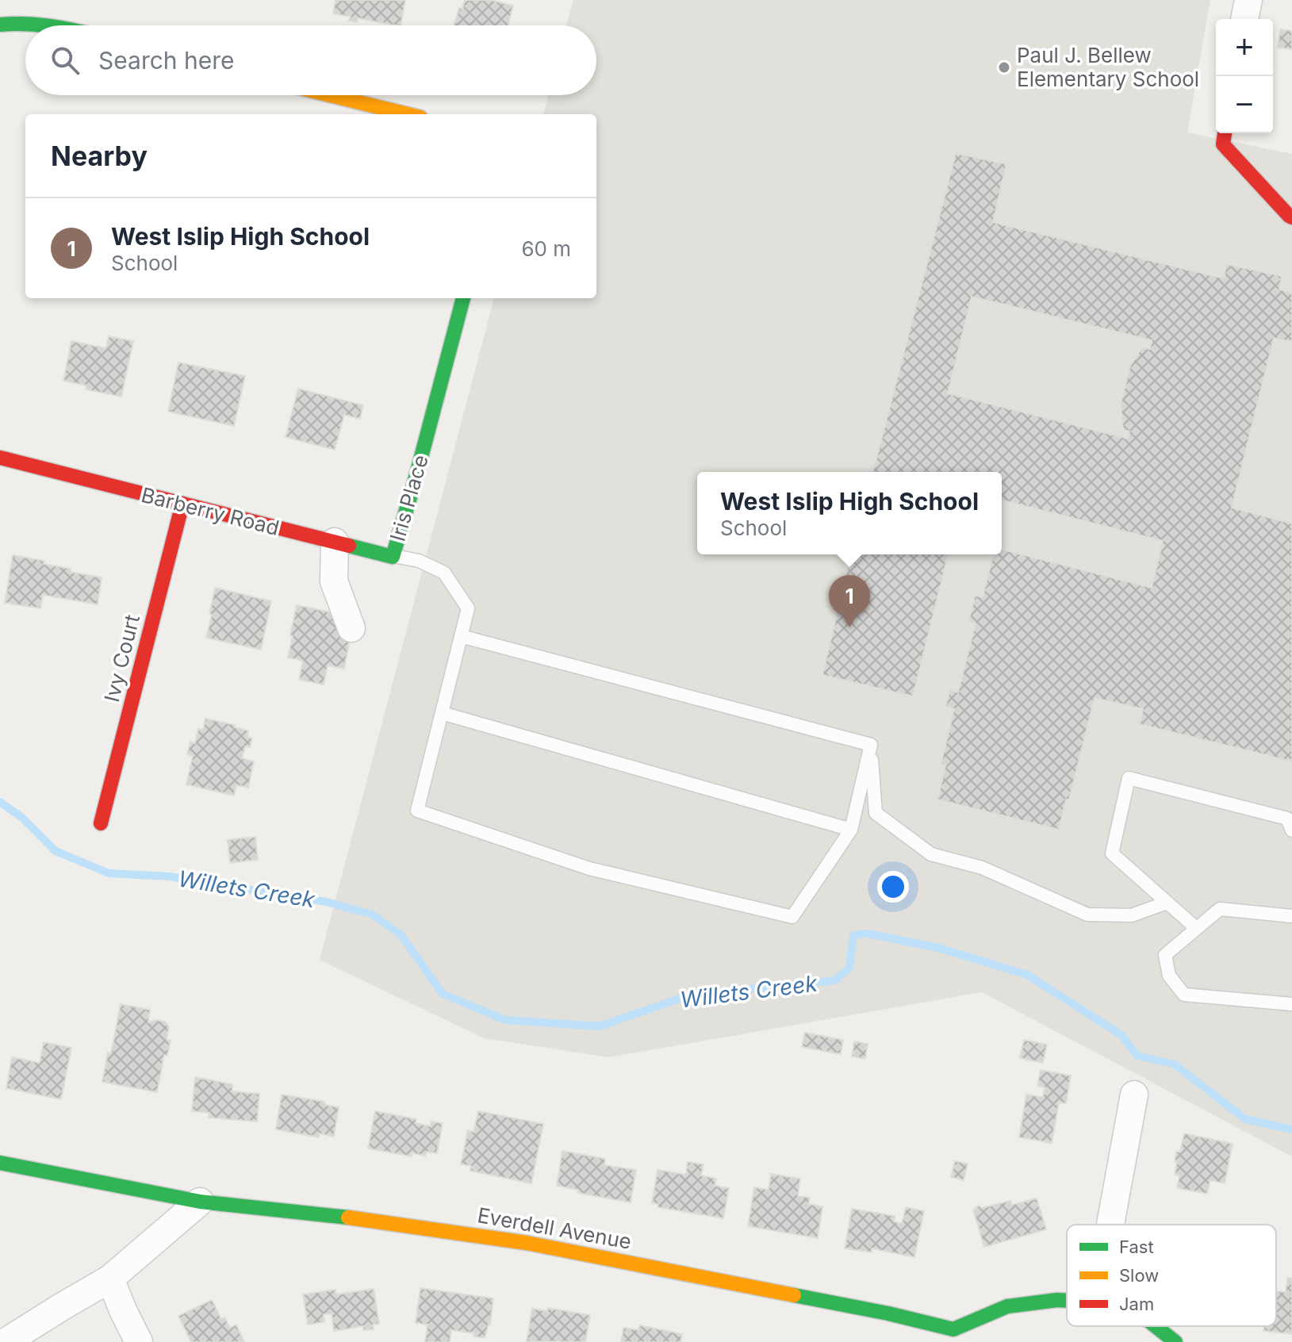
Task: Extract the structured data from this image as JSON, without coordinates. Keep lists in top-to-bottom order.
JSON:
{
  "streets": {
    "street": [
      "Iris Place",
      "Barberry Road",
      "Ivy Court",
      "Everdell Avenue"
    ]
  },
  "crossings": [
    ["Iris Place", "Barberry Road"],
    ["Barberry Road", "Ivy Court"]
  ],
  "water": ["Willets Creek"],
  "places": ["Paul J. Bellew Elementary School"],
  "legend": ["Fast", "Slow", "Jam"],
  "page": {
    "map_buttons": ["+", "−"],
    "search": "Search here",
    "heading": "Nearby",
    "list": [
      {
        "mark": "1",
        "name": "West Islip High School",
        "note": "School",
        "value": "60 m"
      }
    ],
    "popup": ["West Islip High School", "School"],
    "pins": "1"
  }
}
